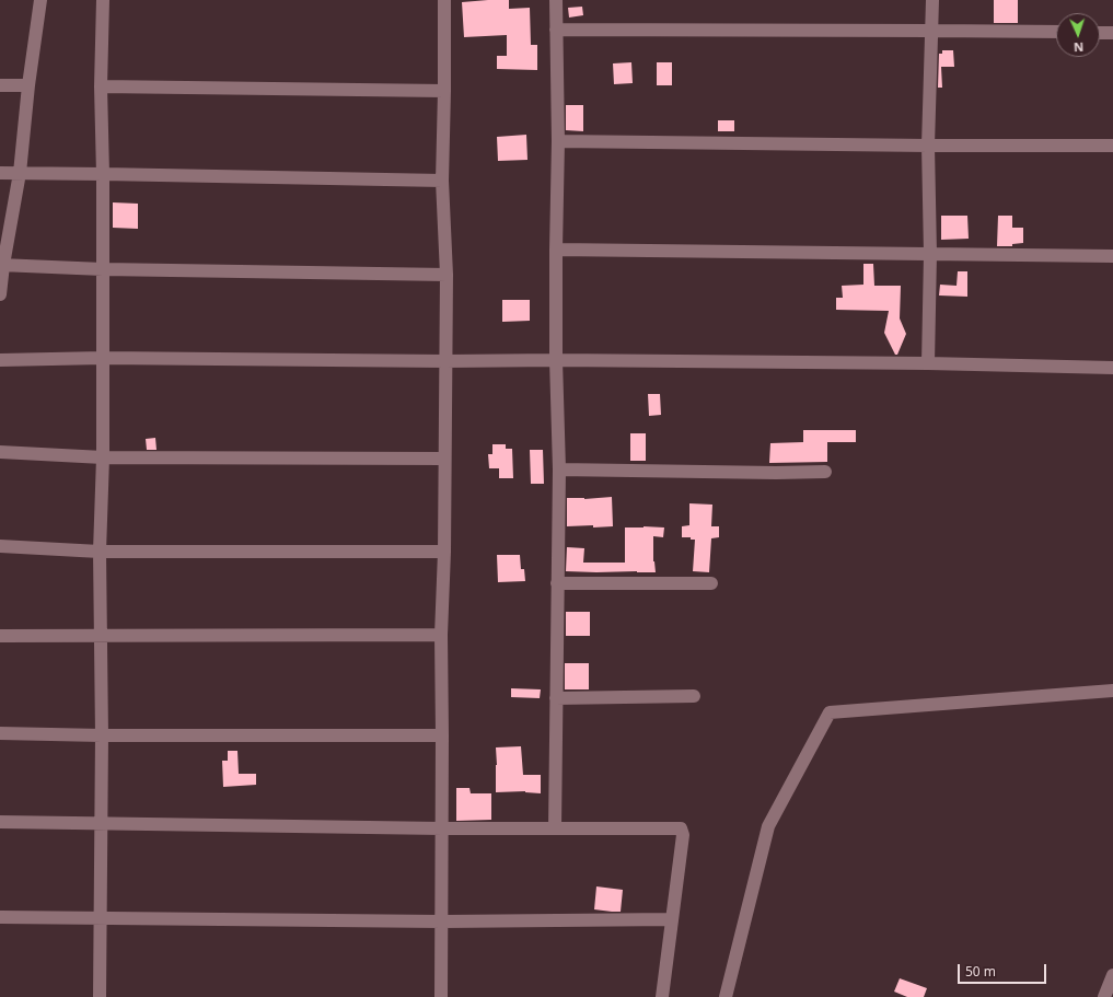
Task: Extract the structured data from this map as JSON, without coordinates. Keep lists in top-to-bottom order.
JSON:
{
  "scale_bar": "50 m",
  "north": "bottom"
}
